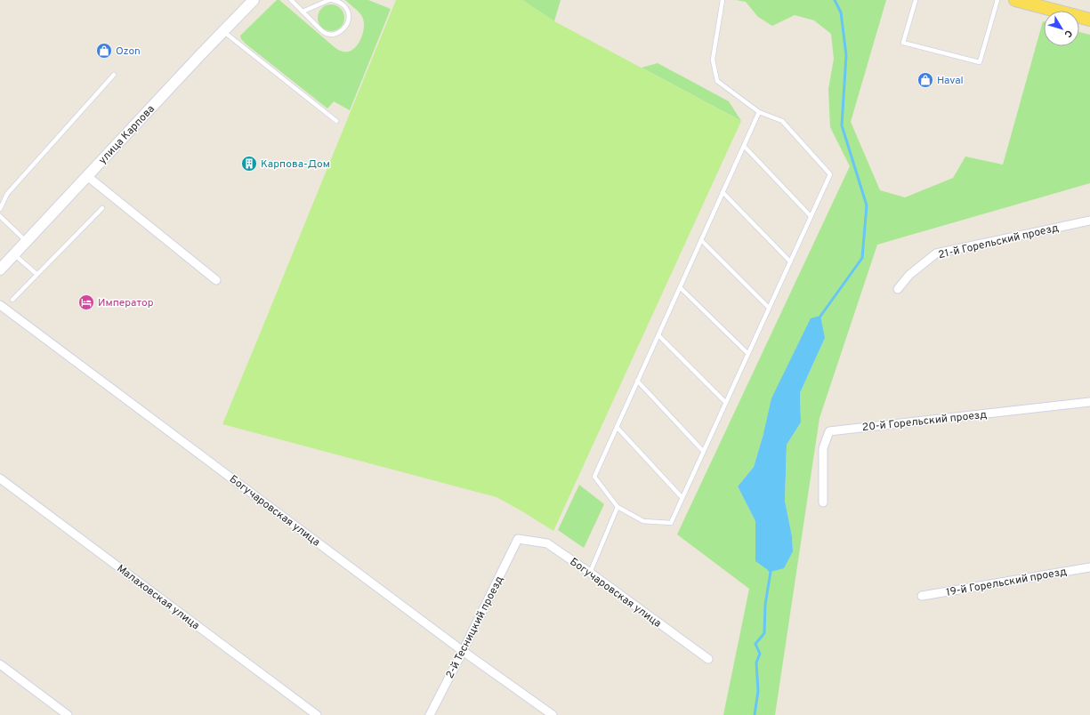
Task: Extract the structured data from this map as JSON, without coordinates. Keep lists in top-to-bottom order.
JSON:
{
  "streets": {
    "main road": ["улица Карпова"],
    "street": [
      "21-й Горельский проезд",
      "20-й Горельский проезд",
      "Богучаровская улица",
      "19-й Горельский проезд",
      "Малаховская улица",
      "2-й Тесницкий проезд"
    ]
  },
  "crossings": [
    ["Богучаровская улица", "2-й Тесницкий проезд"]
  ],
  "places": {
    "shop": ["Ozon", "Haval"],
    "building": ["Карпова-Дом"],
    "hotel": ["Император"]
  },
  "north": "bottom right"
}
